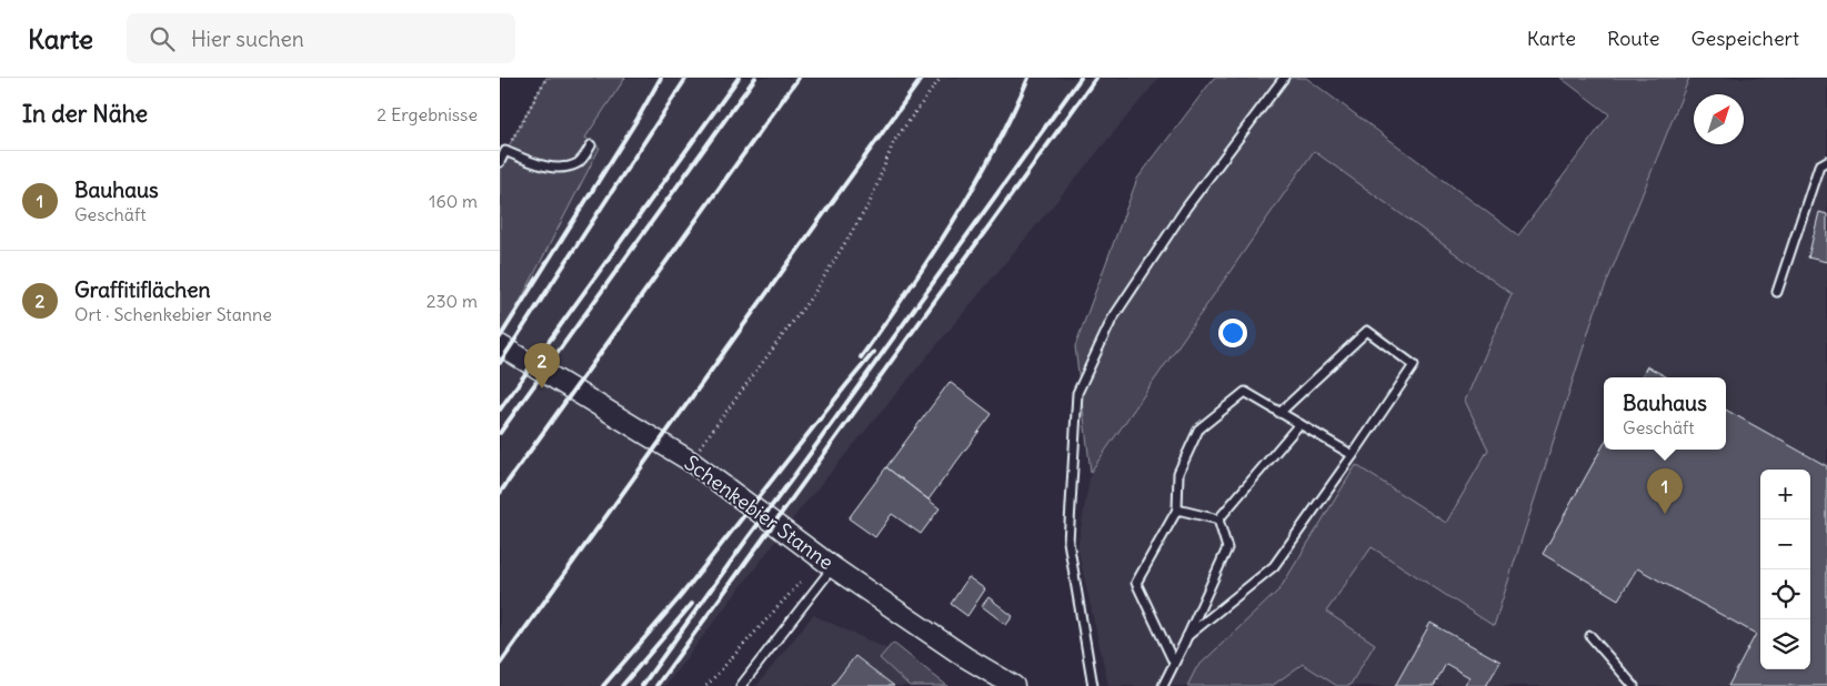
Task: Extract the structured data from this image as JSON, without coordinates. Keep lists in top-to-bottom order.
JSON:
{
  "streets": {
    "street": ["Schenkebier Stanne"]
  },
  "north": "top right",
  "page": {
    "header": "Karte",
    "search": "Hier suchen",
    "nav": ["Karte", "Route", "Gespeichert"],
    "heading": ["In der Nähe", "2 Ergebnisse"],
    "list": [
      {
        "mark": "1",
        "name": "Bauhaus",
        "note": "Geschäft",
        "value": "160 m"
      },
      {
        "mark": "2",
        "name": "Graffitiflächen",
        "note": "Ort · Schenkebier Stanne",
        "value": "230 m"
      }
    ],
    "pins": ["2", "1"],
    "popup": ["Bauhaus", "Geschäft"],
    "map_buttons": ["+", "−"]
  }
}
